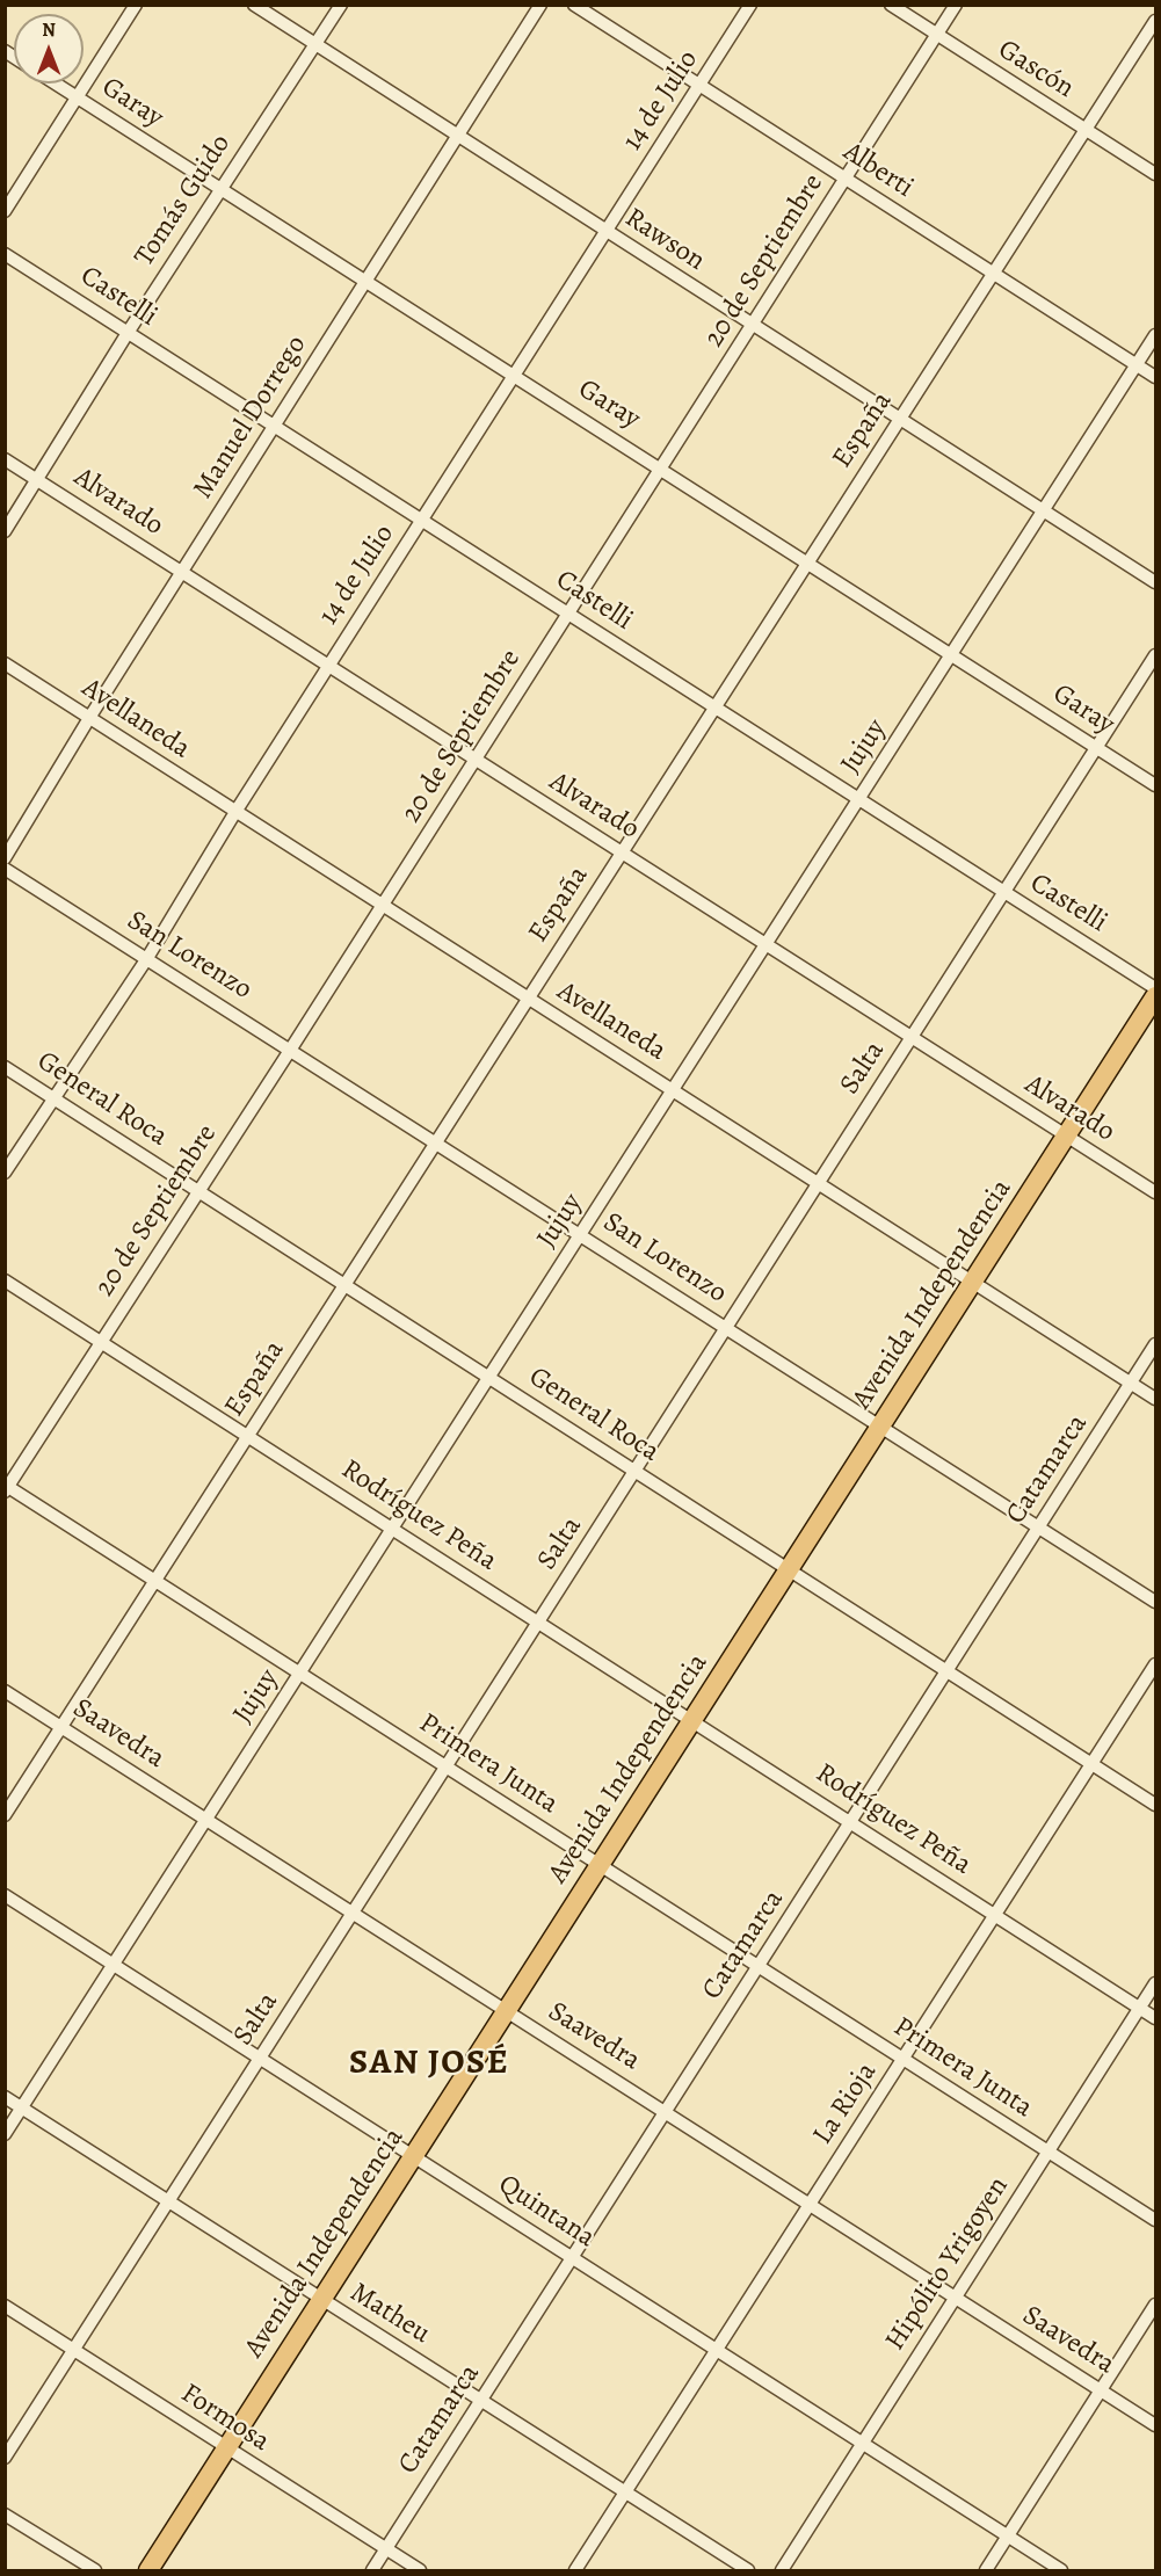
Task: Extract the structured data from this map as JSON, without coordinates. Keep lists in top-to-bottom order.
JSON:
{
  "streets": {
    "main road": ["Avenida Independencia"],
    "street": [
      "Gascón",
      "14 de Julio",
      "Garay",
      "Alberti",
      "Tomás Guido",
      "Rawson",
      "20 de Septiembre",
      "Castelli",
      "Manuel Dorrego",
      "España",
      "Alvarado",
      "Avellaneda",
      "Jujuy",
      "San Lorenzo",
      "Salta",
      "General Roca",
      "Catamarca",
      "Rodríguez Peña",
      "Saavedra",
      "Primera Junta",
      "La Rioja",
      "Quintana",
      "Hipólito Yrigoyen",
      "Matheu",
      "Formosa"
    ]
  },
  "crossings": [
    ["Gascón", "20 de Septiembre"],
    ["Gascón", "España"],
    ["14 de Julio", "Garay"],
    ["14 de Julio", "Alberti"],
    ["14 de Julio", "Rawson"],
    ["14 de Julio", "Castelli"],
    ["14 de Julio", "Alvarado"],
    ["14 de Julio", "Avellaneda"],
    ["14 de Julio", "San Lorenzo"],
    ["14 de Julio", "General Roca"],
    ["Garay", "Tomás Guido"],
    ["Garay", "20 de Septiembre"],
    ["Garay", "Manuel Dorrego"],
    ["Garay", "España"],
    ["Garay", "Jujuy"],
    ["Garay", "Salta"],
    ["Alberti", "20 de Septiembre"],
    ["Alberti", "España"],
    ["Alberti", "Jujuy"],
    ["Tomás Guido", "Rawson"],
    ["Tomás Guido", "Castelli"],
    ["Tomás Guido", "Alvarado"],
    ["Rawson", "20 de Septiembre"],
    ["Rawson", "Manuel Dorrego"],
    ["Rawson", "España"],
    ["Rawson", "Jujuy"],
    ["20 de Septiembre", "Castelli"],
    ["20 de Septiembre", "Alvarado"],
    ["20 de Septiembre", "Avellaneda"],
    ["20 de Septiembre", "San Lorenzo"],
    ["20 de Septiembre", "General Roca"],
    ["20 de Septiembre", "Rodríguez Peña"],
    ["20 de Septiembre", "Primera Junta"],
    ["Castelli", "Manuel Dorrego"],
    ["Castelli", "España"],
    ["Castelli", "Jujuy"],
    ["Castelli", "Salta"],
    ["Manuel Dorrego", "Alvarado"],
    ["Manuel Dorrego", "Avellaneda"],
    ["España", "Alvarado"],
    ["España", "Avellaneda"],
    ["España", "San Lorenzo"],
    ["España", "General Roca"],
    ["España", "Rodríguez Peña"],
    ["España", "Saavedra"],
    ["España", "Primera Junta"],
    ["Alvarado", "Jujuy"],
    ["Alvarado", "Salta"],
    ["Alvarado", "Avenida Independencia"],
    ["Avellaneda", "Jujuy"],
    ["Avellaneda", "Salta"],
    ["Avellaneda", "Avenida Independencia"],
    ["Avellaneda", "Catamarca"],
    ["Jujuy", "San Lorenzo"],
    ["Jujuy", "General Roca"],
    ["Jujuy", "Rodríguez Peña"],
    ["Jujuy", "Saavedra"],
    ["Jujuy", "Primera Junta"],
    ["Jujuy", "Quintana"],
    ["Jujuy", "Matheu"],
    ["San Lorenzo", "Salta"],
    ["San Lorenzo", "Avenida Independencia"],
    ["San Lorenzo", "Catamarca"],
    ["Salta", "General Roca"],
    ["Salta", "Rodríguez Peña"],
    ["Salta", "Saavedra"],
    ["Salta", "Primera Junta"],
    ["Salta", "Quintana"],
    ["Salta", "Matheu"],
    ["Salta", "Formosa"],
    ["General Roca", "Avenida Independencia"],
    ["General Roca", "Catamarca"],
    ["General Roca", "La Rioja"],
    ["Avenida Independencia", "Rodríguez Peña"],
    ["Avenida Independencia", "Saavedra"],
    ["Avenida Independencia", "Primera Junta"],
    ["Avenida Independencia", "Quintana"],
    ["Avenida Independencia", "Matheu"],
    ["Avenida Independencia", "Formosa"],
    ["Catamarca", "Rodríguez Peña"],
    ["Catamarca", "Saavedra"],
    ["Catamarca", "Primera Junta"],
    ["Catamarca", "Quintana"],
    ["Catamarca", "Matheu"],
    ["Catamarca", "Formosa"],
    ["Rodríguez Peña", "La Rioja"],
    ["Rodríguez Peña", "Hipólito Yrigoyen"],
    ["Saavedra", "La Rioja"],
    ["Saavedra", "Hipólito Yrigoyen"],
    ["Primera Junta", "La Rioja"],
    ["Primera Junta", "Hipólito Yrigoyen"],
    ["La Rioja", "Quintana"],
    ["La Rioja", "Matheu"],
    ["Quintana", "Hipólito Yrigoyen"]
  ],
  "districts": ["SAN JOSÉ"],
  "north": "top"
}
